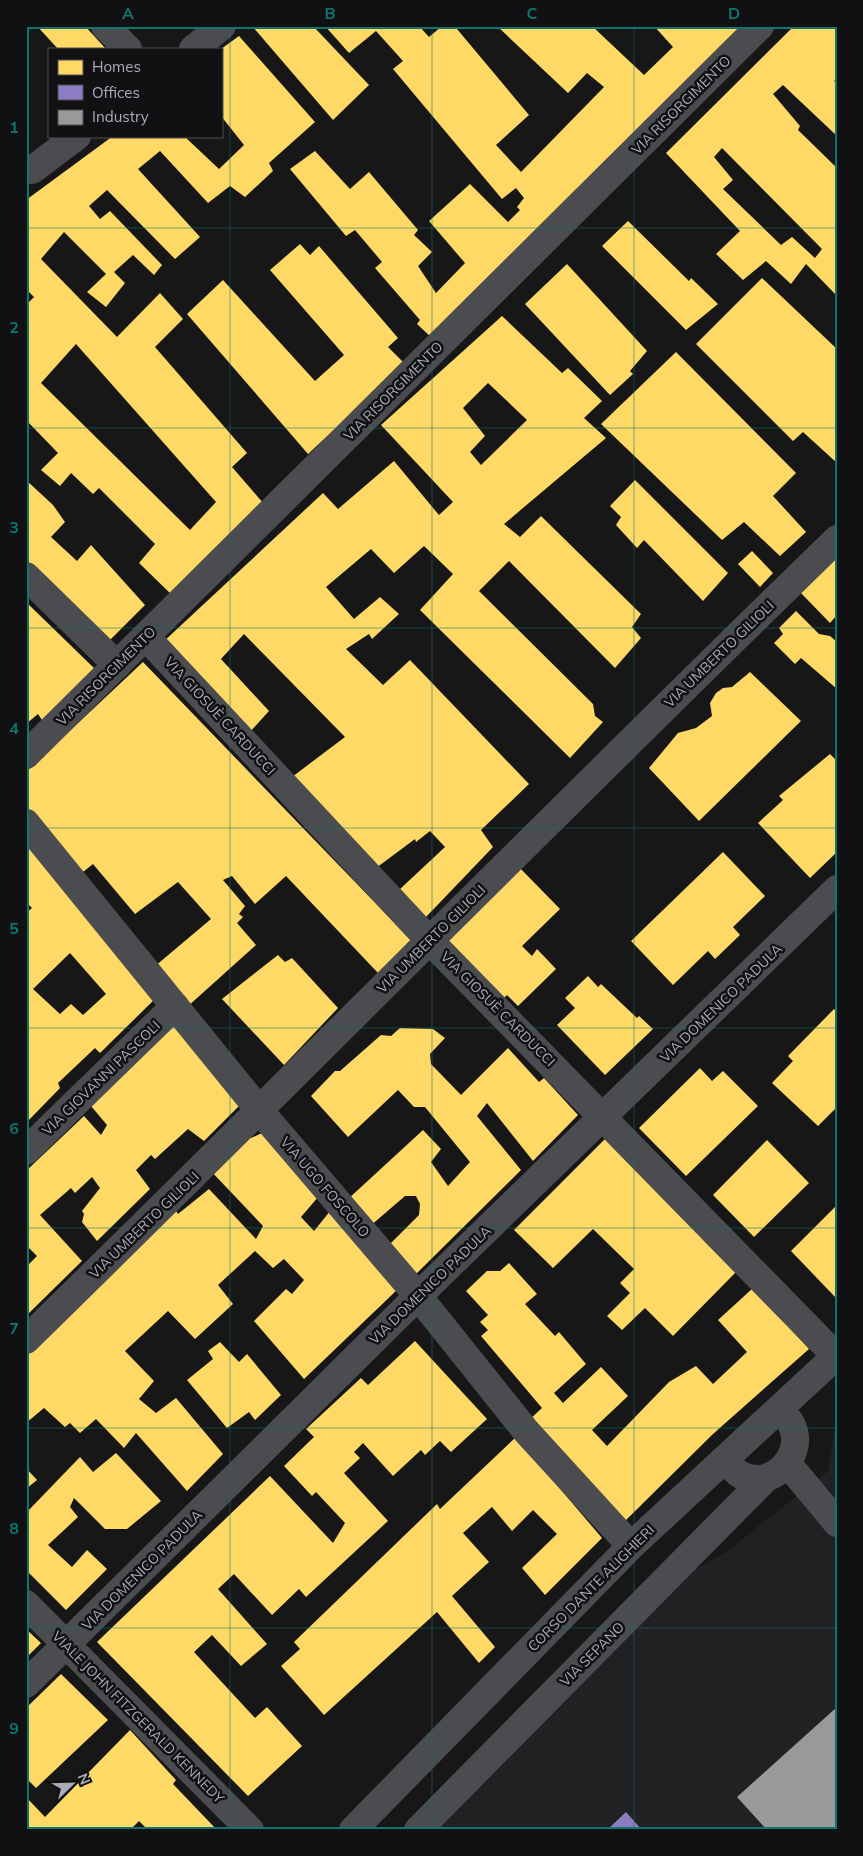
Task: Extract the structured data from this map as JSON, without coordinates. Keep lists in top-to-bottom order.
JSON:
{
  "streets": {
    "street": [
      "VIA RISORGIMENTO",
      "VIA UMBERTO GILIOLI",
      "VIA GIOSUÈ CARDUCCI",
      "VIA DOMENICO PADULA",
      "VIA GIOVANNI PASCOLI",
      "VIA UGO FOSCOLO",
      "CORSO DANTE ALIGHIERI",
      "VIA SEPANO",
      "VIALE JOHN FITZGERALD KENNEDY"
    ]
  },
  "crossings": [
    ["VIA RISORGIMENTO", "VIA GIOSUÈ CARDUCCI"],
    ["VIA UMBERTO GILIOLI", "VIA GIOSUÈ CARDUCCI"],
    ["VIA UMBERTO GILIOLI", "VIA UGO FOSCOLO"],
    ["VIA GIOSUÈ CARDUCCI", "VIA DOMENICO PADULA"],
    ["VIA GIOSUÈ CARDUCCI", "CORSO DANTE ALIGHIERI"],
    ["VIA DOMENICO PADULA", "VIA UGO FOSCOLO"],
    ["VIA DOMENICO PADULA", "VIALE JOHN FITZGERALD KENNEDY"],
    ["VIA GIOVANNI PASCOLI", "VIA UGO FOSCOLO"],
    ["VIA UGO FOSCOLO", "CORSO DANTE ALIGHIERI"],
    ["CORSO DANTE ALIGHIERI", "VIA SEPANO"]
  ],
  "legend": ["Homes", "Offices", "Industry"],
  "north": "top right",
  "grid": {
    "columns": [
      "A",
      "B",
      "C",
      "D"
    ],
    "rows": [
      "1",
      "2",
      "3",
      "4",
      "5",
      "6",
      "7",
      "8",
      "9"
    ]
  }
}
